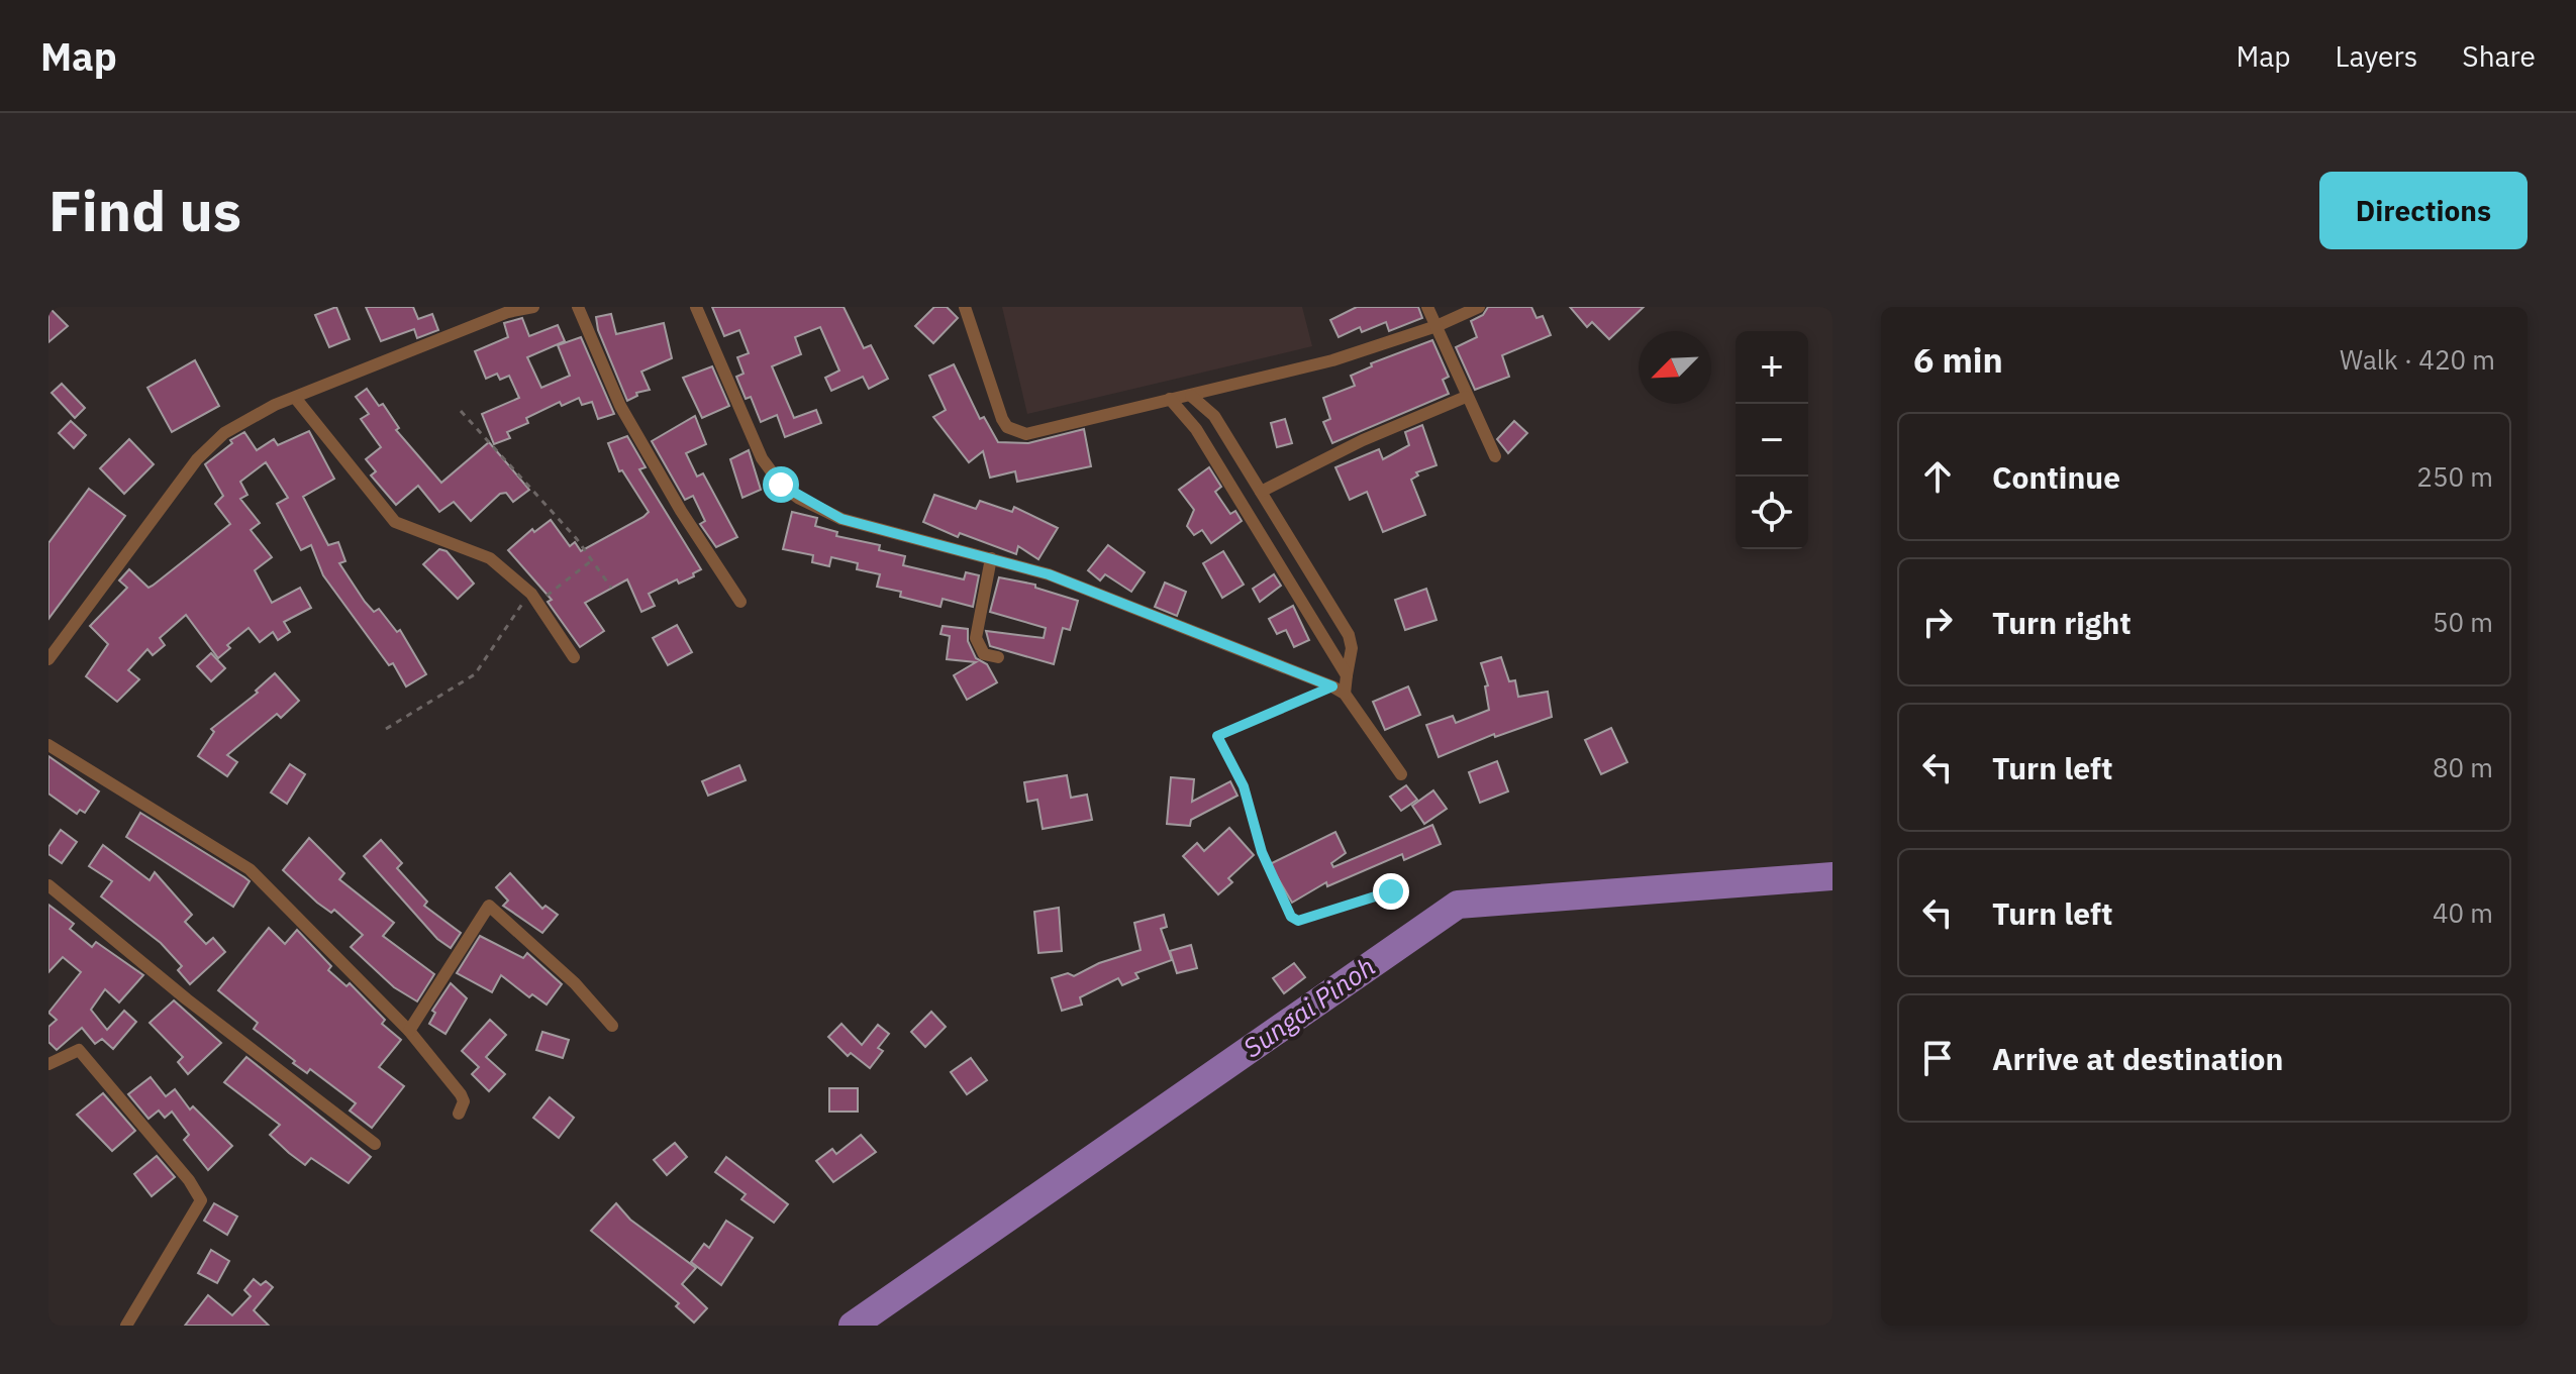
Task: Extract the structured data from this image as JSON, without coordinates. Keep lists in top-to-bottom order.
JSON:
{
  "water": ["Sungai Pinoh"],
  "north": "bottom left",
  "page": {
    "header": "Map",
    "nav": ["Map", "Layers", "Share"],
    "buttons": "Directions",
    "title": "Find us",
    "heading": ["6 min", "Walk · 420 m"],
    "map_buttons": ["+", "−"],
    "list": [
      ["Continue", "250 m"],
      ["Turn right", "50 m"],
      ["Turn left", "80 m"],
      ["Turn left", "40 m"],
      "Arrive at destination"
    ]
  }
}
